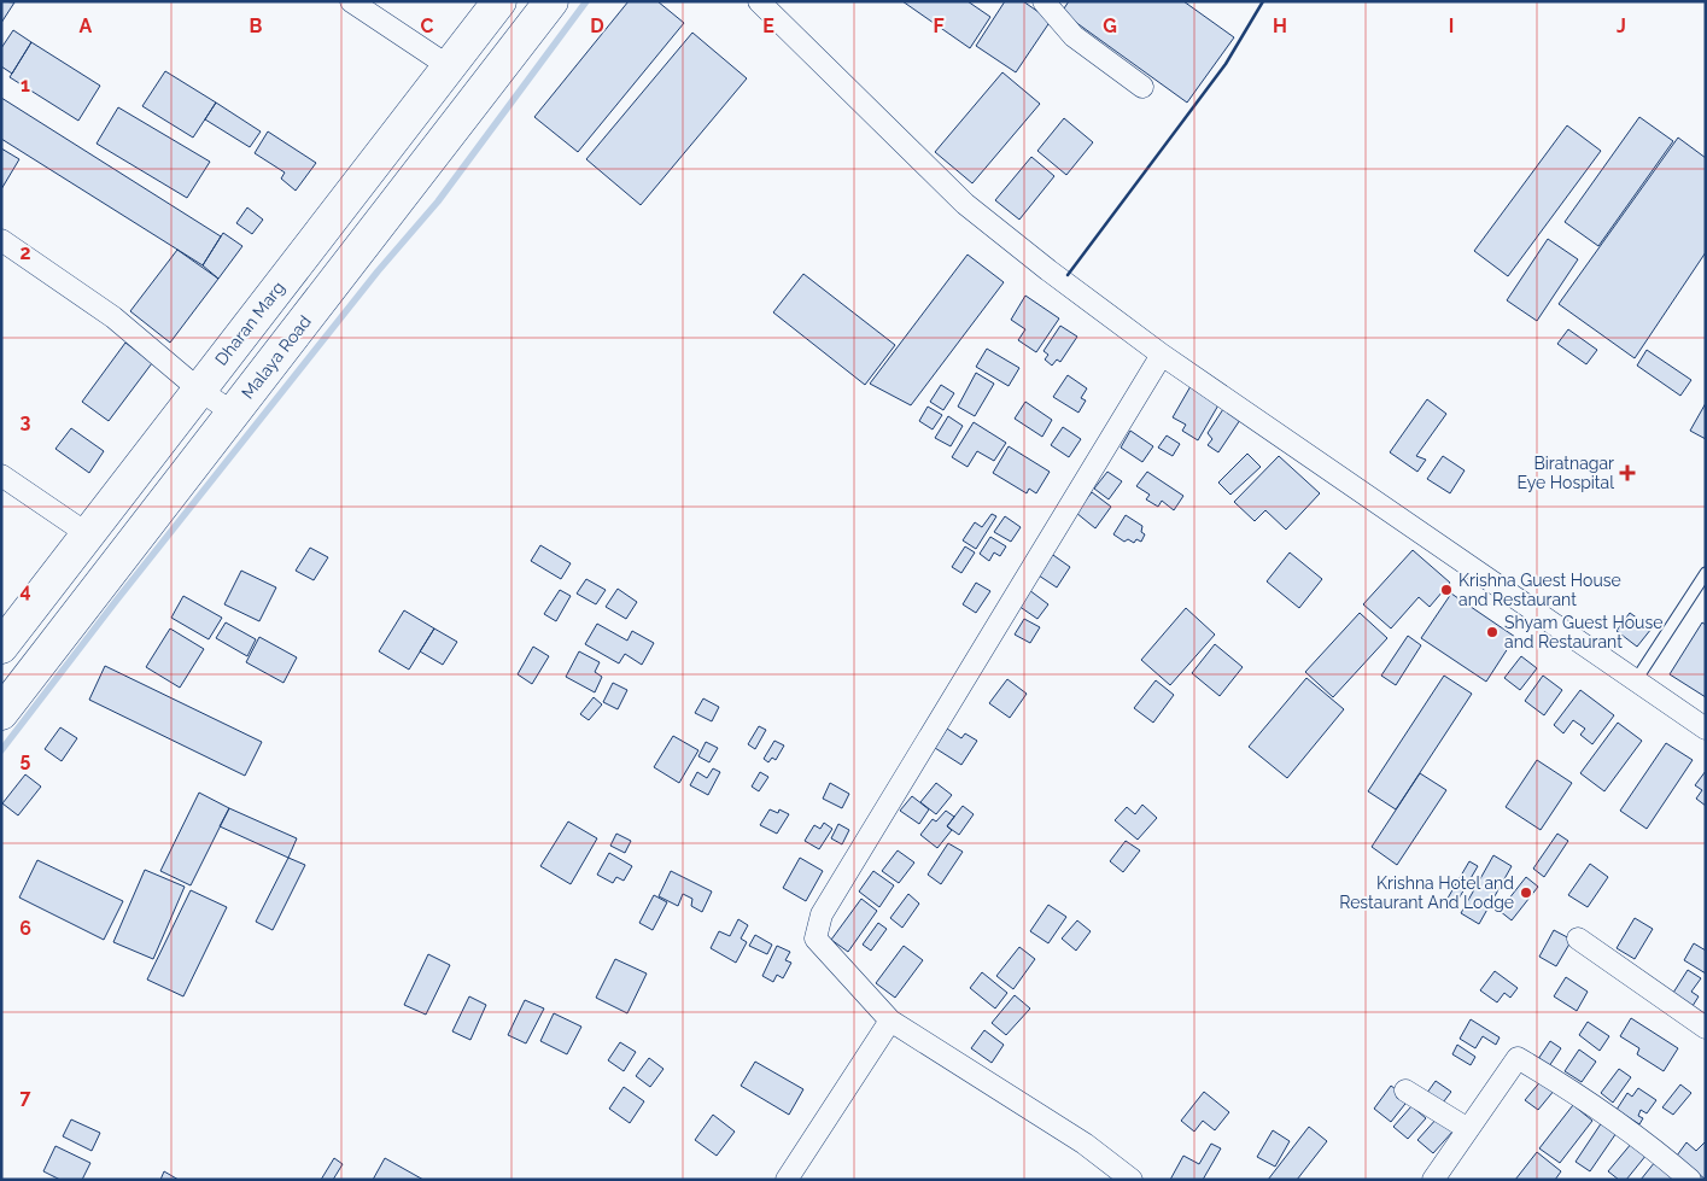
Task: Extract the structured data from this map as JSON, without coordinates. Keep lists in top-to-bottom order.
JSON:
{
  "streets": {
    "main road": ["Dharan Marg", "Malaya Road"]
  },
  "places": {
    "health": ["Biratnagar Eye Hospital"],
    "other": ["Krishna Guest House and Restaurant", "Shyam Guest House and Restaurant", "Krishna Hotel and Restaurant And Lodge"]
  },
  "grid": {
    "columns": [
      "A",
      "B",
      "C",
      "D",
      "E",
      "F",
      "G",
      "H",
      "I",
      "J"
    ],
    "rows": [
      "1",
      "2",
      "3",
      "4",
      "5",
      "6",
      "7"
    ]
  }
}
